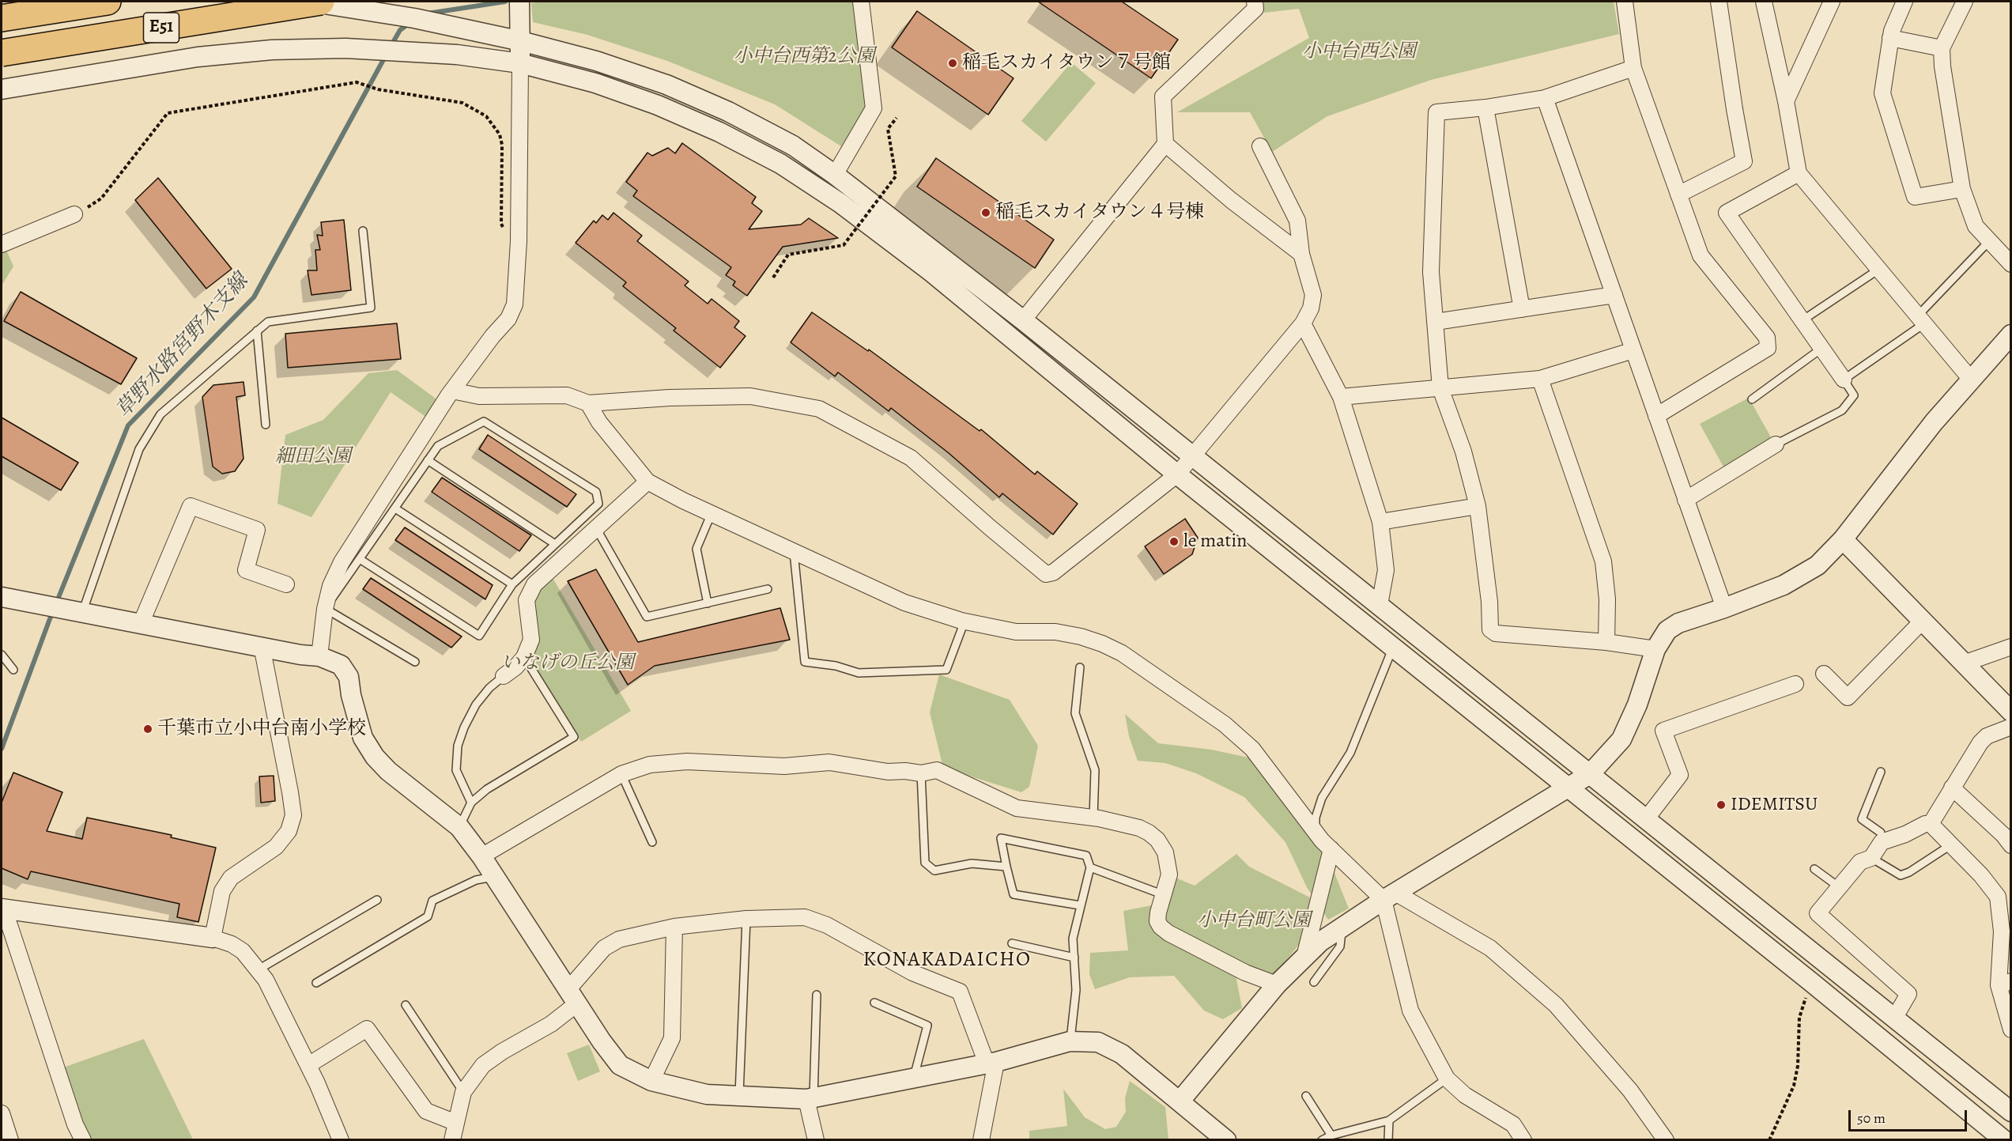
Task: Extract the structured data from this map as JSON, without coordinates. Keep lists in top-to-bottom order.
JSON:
{
  "streets": {
    "highway": ["E51"]
  },
  "districts": ["KONAKADAICHO"],
  "water": ["草野水路宮野木支線"],
  "parks": [
    "小中台西公園",
    "小中台西第2公園",
    "細田公園",
    "いなげの丘公園",
    "小中台町公園"
  ],
  "places": [
    "稲毛スカイタウン７号館",
    "稲毛スカイタウン４号棟",
    "le matin",
    "千葉市立小中台南小学校",
    "IDEMITSU"
  ],
  "scale_bar": "50 m"
}
